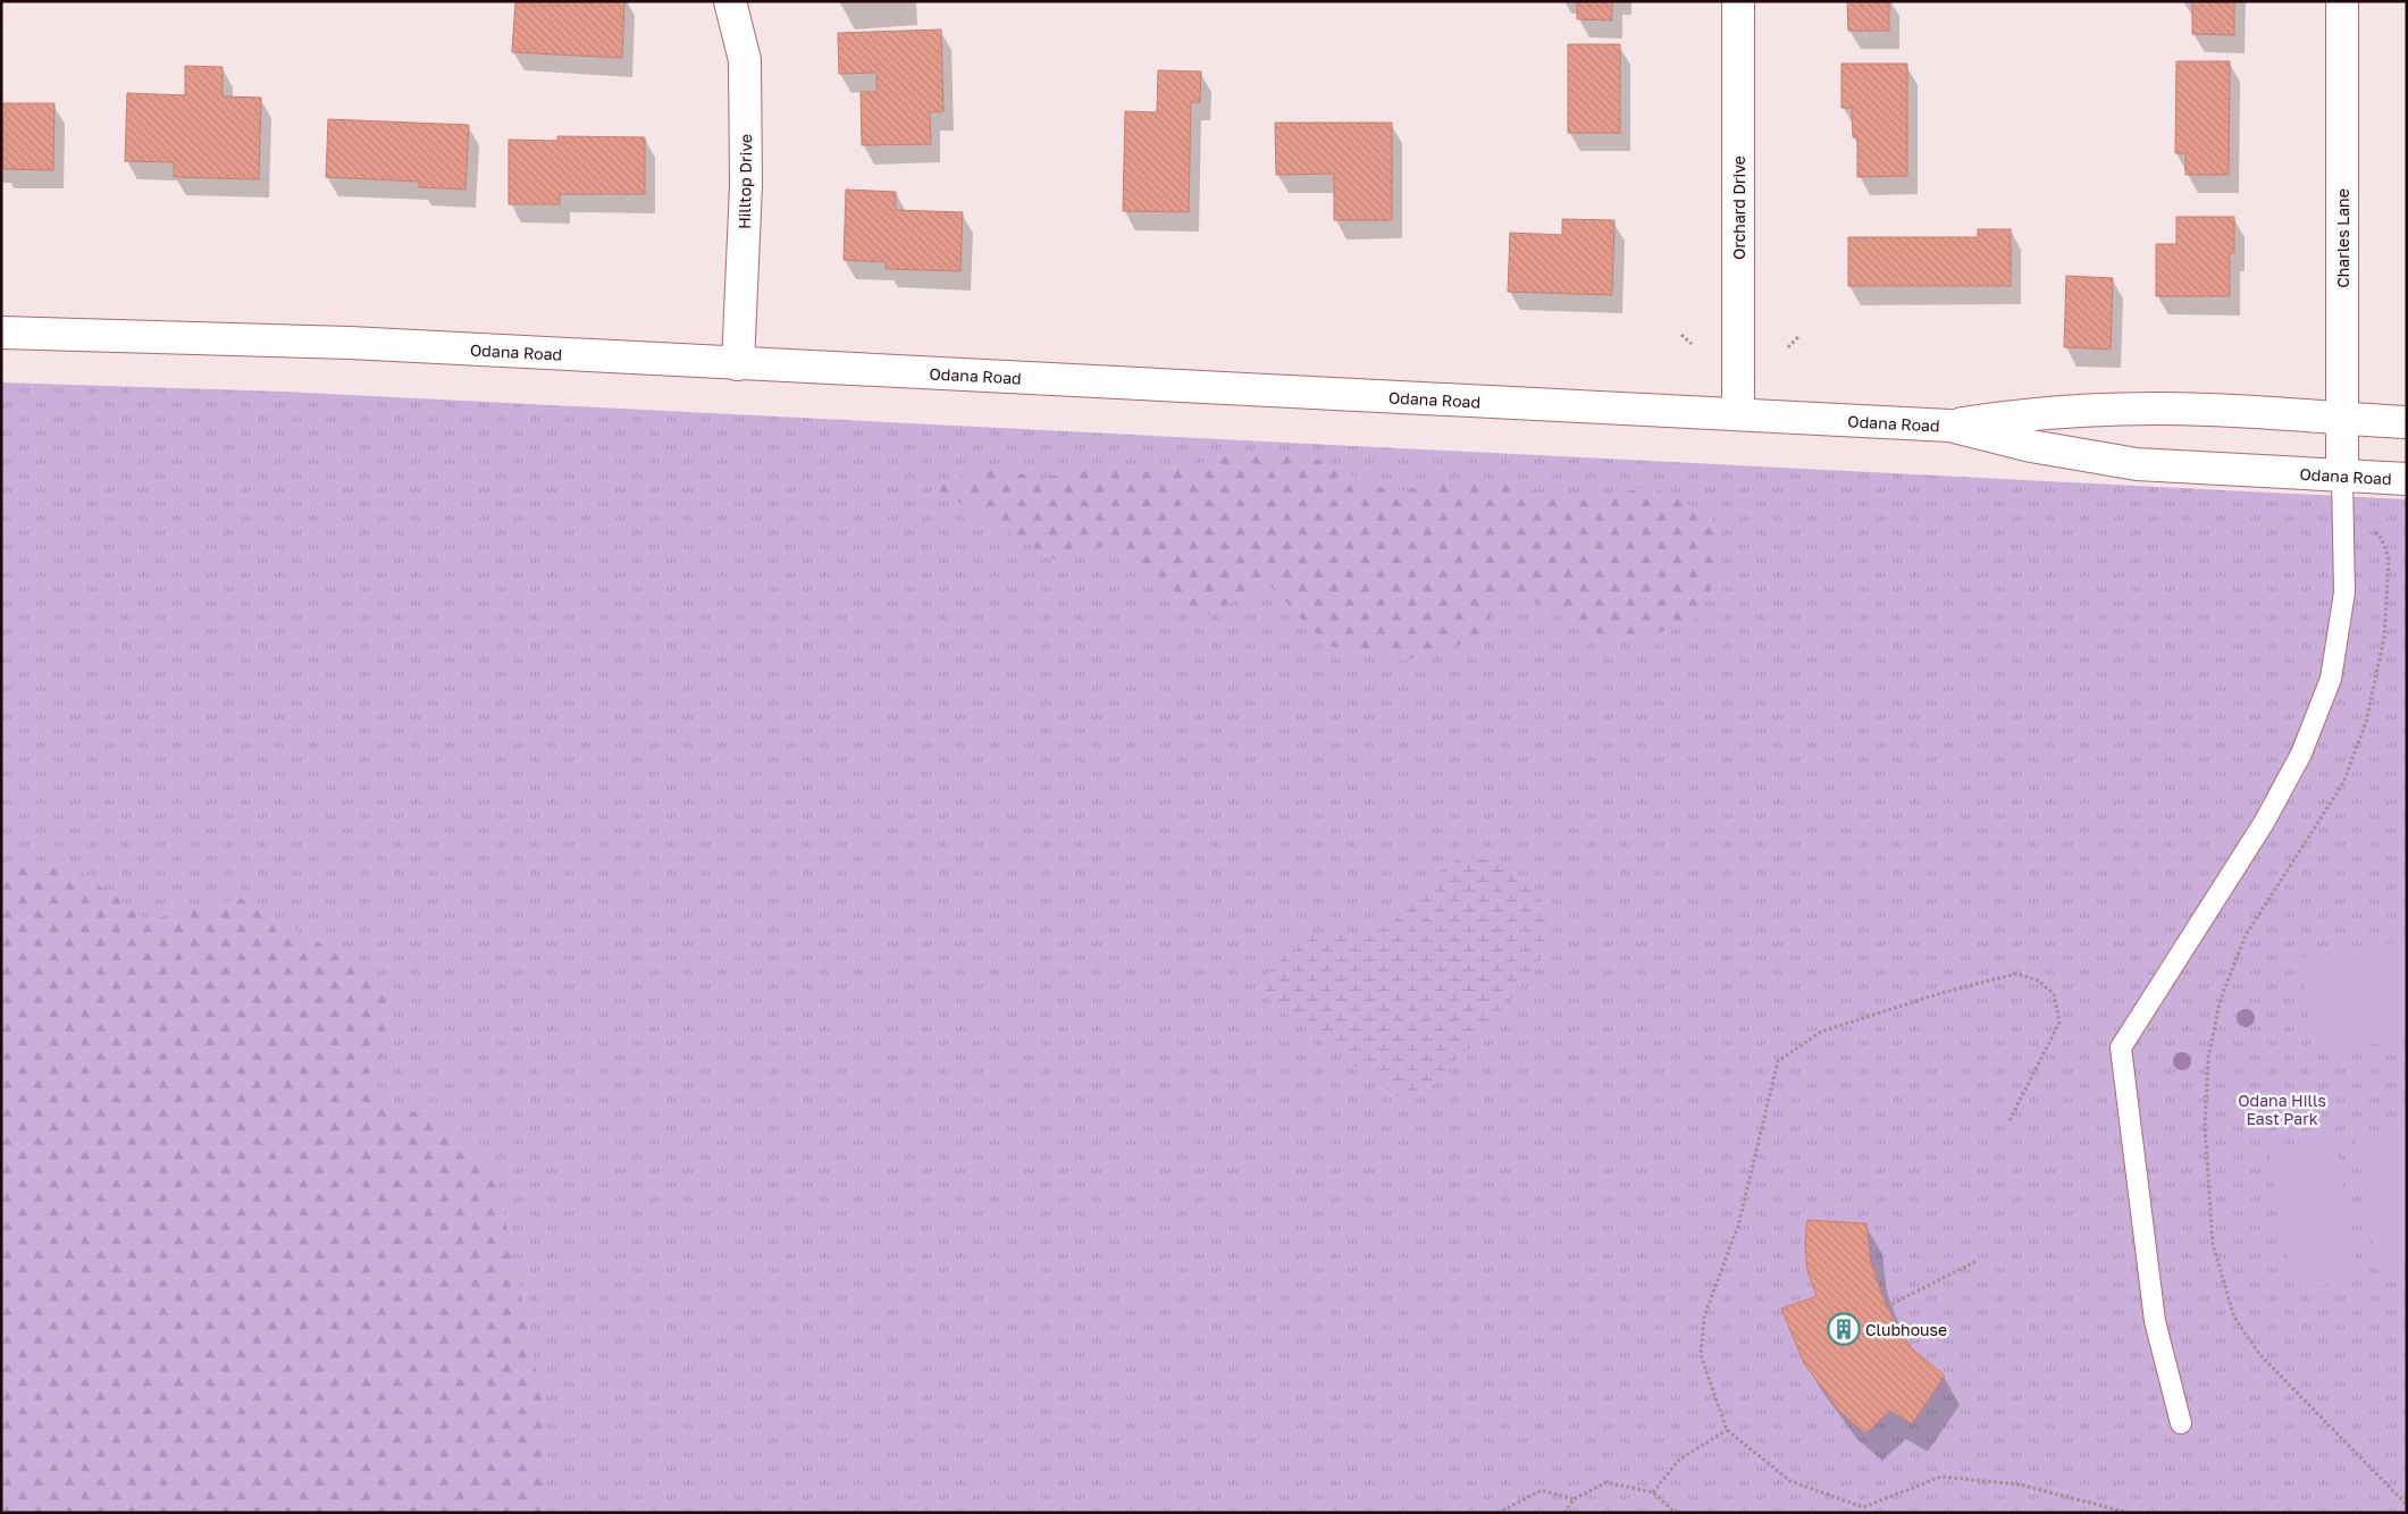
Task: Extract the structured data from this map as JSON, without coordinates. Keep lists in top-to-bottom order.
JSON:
{
  "streets": {
    "street": [
      "Hilltop Drive",
      "Orchard Drive",
      "Charles Lane",
      "Odana Road"
    ]
  },
  "crossings": [
    ["Hilltop Drive", "Odana Road"],
    ["Orchard Drive", "Odana Road"],
    ["Charles Lane", "Odana Road"]
  ],
  "parks": ["Odana Hills East Park"],
  "places": {
    "building": ["Clubhouse"]
  }
}
